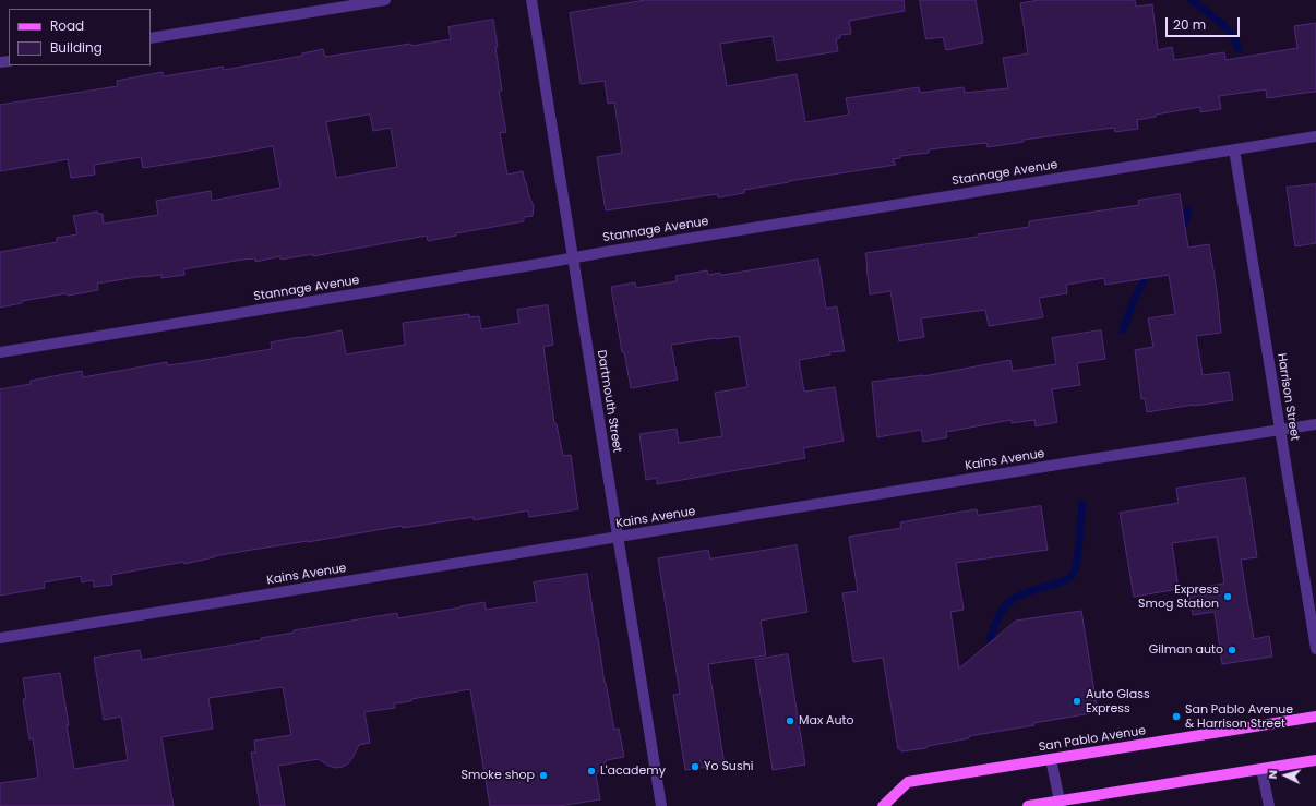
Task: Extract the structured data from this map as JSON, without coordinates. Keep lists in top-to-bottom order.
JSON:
{
  "streets": {
    "main road": ["San Pablo Avenue"],
    "street": [
      "Stannage Avenue",
      "Harrison Street",
      "Dartmouth Street",
      "Kains Avenue"
    ]
  },
  "crossings": [
    ["Stannage Avenue", "Harrison Street"],
    ["Stannage Avenue", "Dartmouth Street"],
    ["Harrison Street", "Kains Avenue"],
    ["Dartmouth Street", "Kains Avenue"]
  ],
  "places": [
    "Express Smog Station",
    "Gilman auto",
    "Auto Glass Express",
    "San Pablo Avenue & Harrison Street",
    "Max Auto",
    "Yo Sushi",
    "L'academy",
    "Smoke shop"
  ],
  "legend": ["Road", "Building"],
  "scale_bar": "20 m",
  "north": "left"
}
